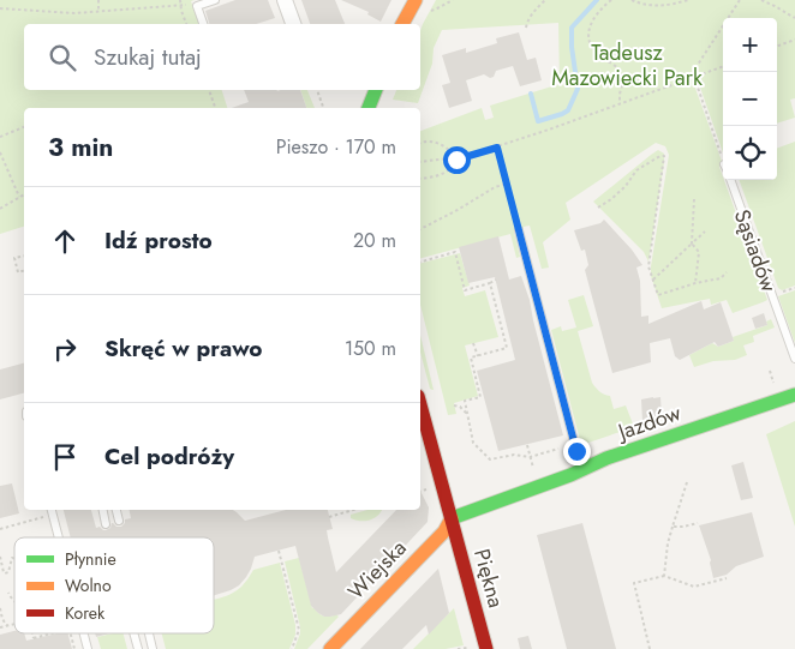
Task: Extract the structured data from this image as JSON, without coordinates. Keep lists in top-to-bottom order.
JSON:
{
  "streets": {
    "street": ["Jazdów", "Wiejska", "Piękna"],
    "lane": ["Sąsiadów"]
  },
  "crossings": [
    ["Jazdów", "Wiejska"],
    ["Jazdów", "Piękna"],
    ["Wiejska", "Piękna"]
  ],
  "parks": ["Tadeusz Mazowiecki Park"],
  "legend": ["Płynnie", "Wolno", "Korek"],
  "page": {
    "map_buttons": ["+", "−"],
    "search": "Szukaj tutaj",
    "heading": ["3 min", "Pieszo · 170 m"],
    "list": [
      ["Idź prosto", "20 m"],
      ["Skręć w prawo", "150 m"],
      "Cel podróży"
    ]
  }
}
